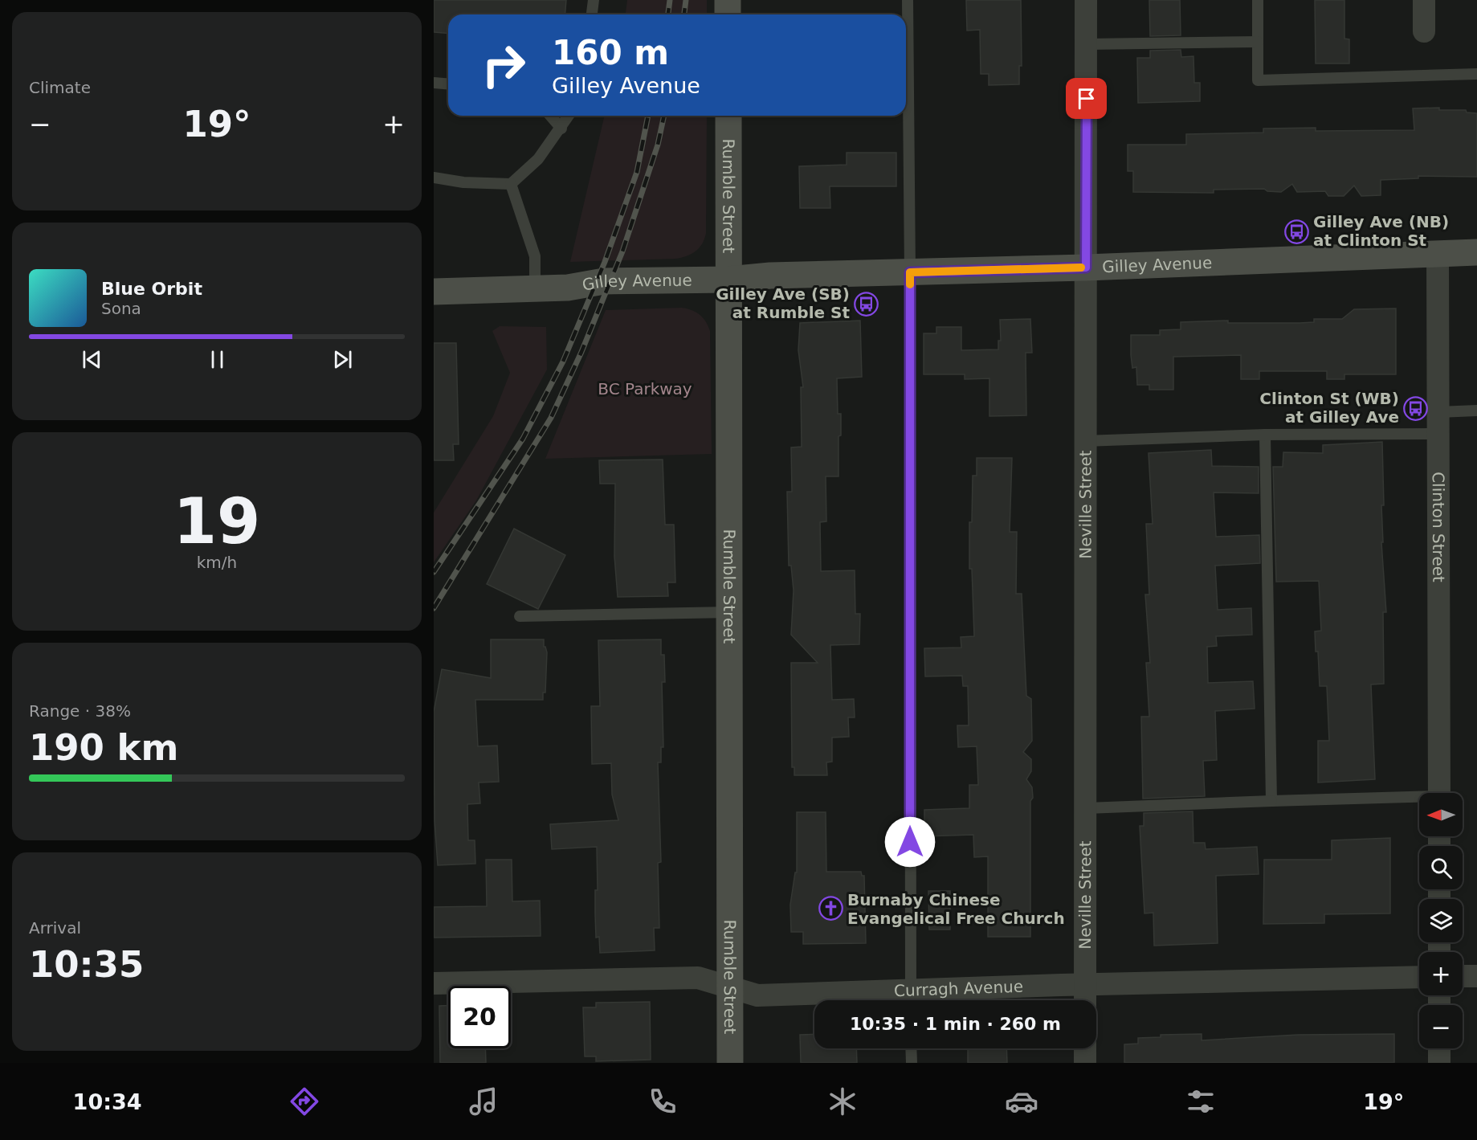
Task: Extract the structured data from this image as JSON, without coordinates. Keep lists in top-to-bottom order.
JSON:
{
  "streets": {
    "street": [
      "Rumble Street",
      "Gilley Avenue",
      "Neville Street",
      "Clinton Street",
      "Curragh Avenue"
    ]
  },
  "crossings": [
    ["Rumble Street", "Gilley Avenue"],
    ["Rumble Street", "Curragh Avenue"],
    ["Gilley Avenue", "Neville Street"],
    ["Gilley Avenue", "Clinton Street"],
    ["Neville Street", "Curragh Avenue"]
  ],
  "parks": ["BC Parkway"],
  "places": {
    "bus stop": ["Gilley Ave (NB) at Clinton St", "Gilley Ave (SB) at Rumble St", "Clinton St (WB) at Gilley Ave"],
    "church": ["Burnaby Chinese Evangelical Free Church"]
  },
  "north": "left",
  "page": {
    "tile": [
      "Climate",
      ["19", "km/h"],
      ["Range · 38%", "190 km"],
      ["Arrival", "10:35"]
    ],
    "turn": ["160 m", "Gilley Avenue"],
    "heat": ["−", "19°", "+"],
    "song": ["Blue Orbit", "Sona"],
    "map_buttons": ["+", "−"],
    "limit": "20",
    "trip": "10:35 · 1 min · 260 m",
    "tabs": ["10:34", "19°"]
  }
}
